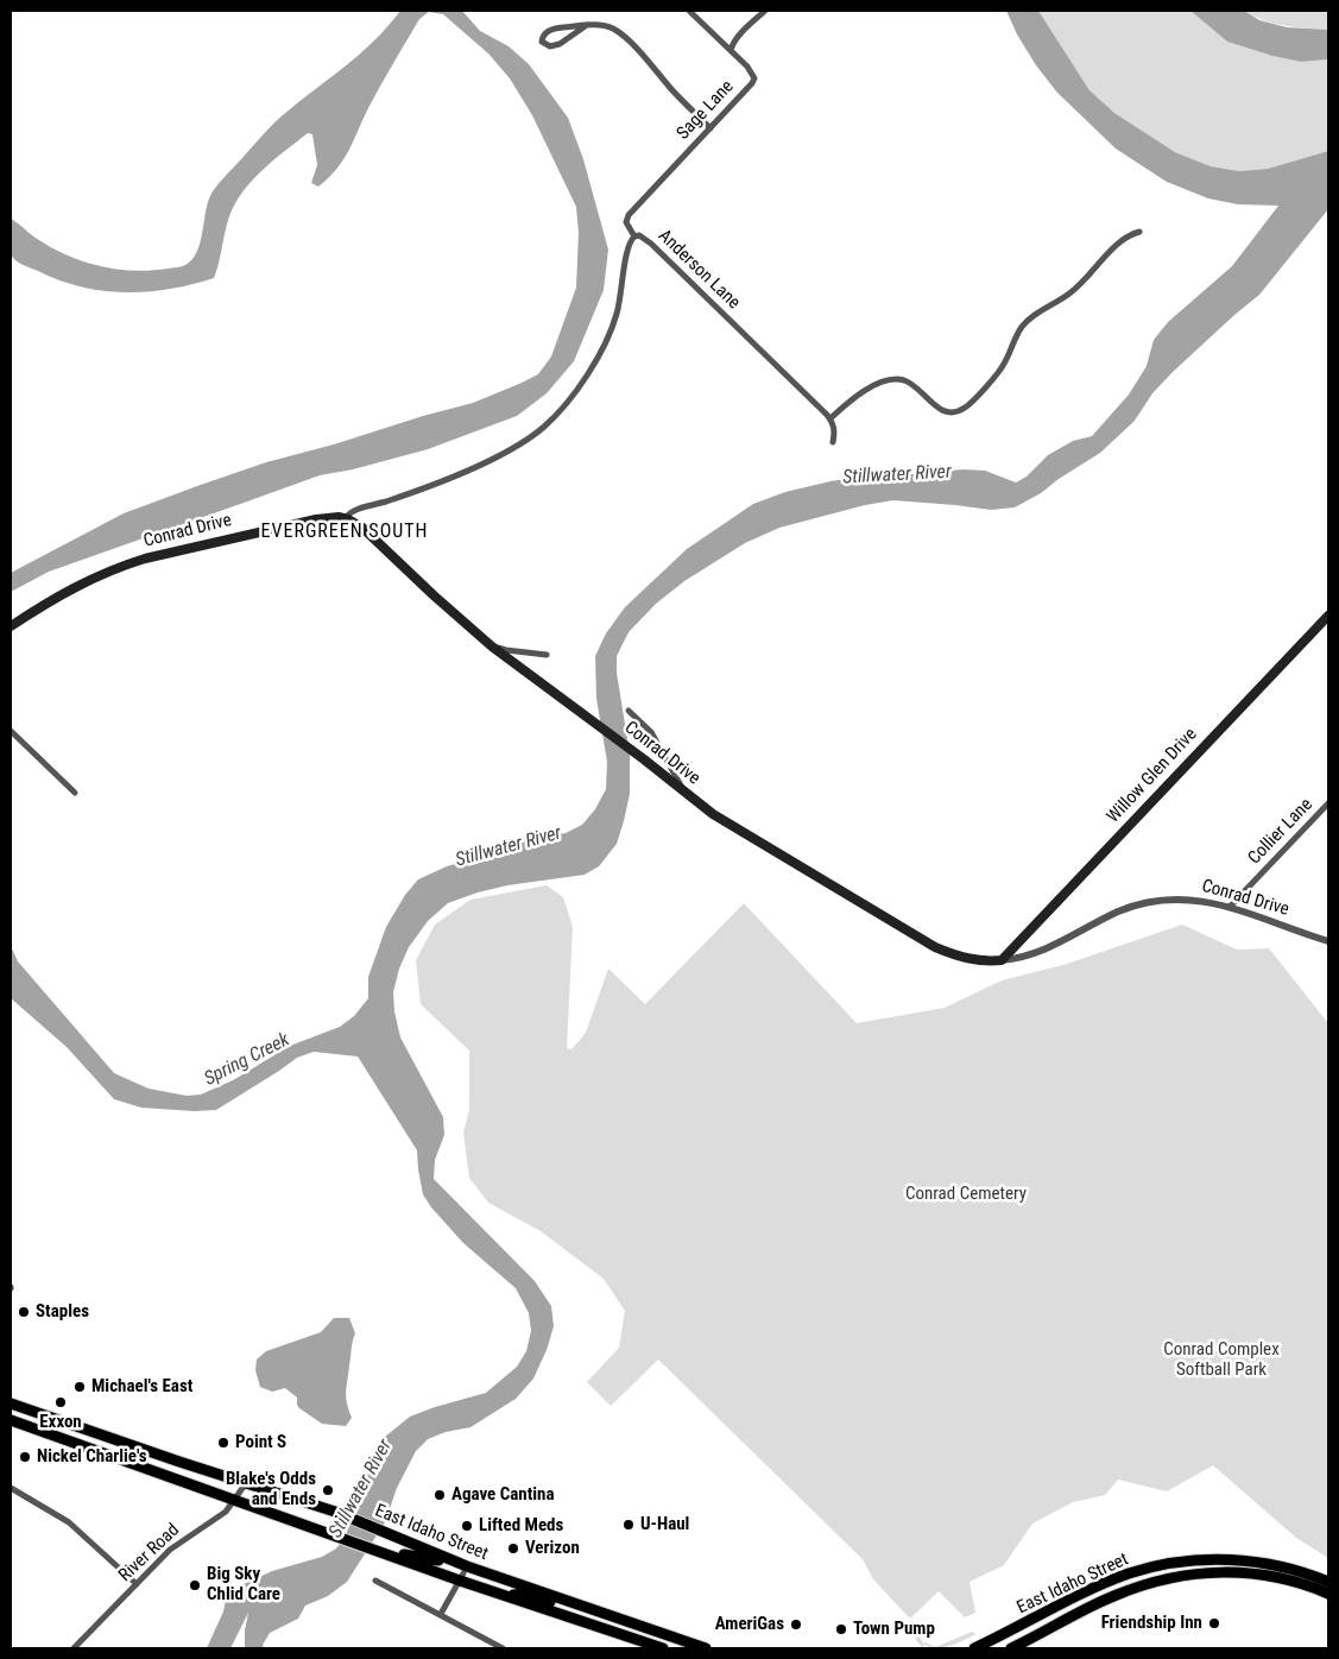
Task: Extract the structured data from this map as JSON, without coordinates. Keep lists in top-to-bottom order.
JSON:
{
  "streets": {
    "highway": ["East Idaho Street"],
    "main road": ["Conrad Drive", "Willow Glen Drive"],
    "street": [
      "Sage Lane",
      "Anderson Lane",
      "Collier Lane",
      "River Road"
    ]
  },
  "crossings": [
    ["Sage Lane", "Anderson Lane"],
    ["Anderson Lane", "Conrad Drive"],
    ["Conrad Drive", "Willow Glen Drive"],
    ["Conrad Drive", "Collier Lane"],
    ["East Idaho Street", "River Road"]
  ],
  "districts": ["EVERGREEN SOUTH"],
  "water": ["Stillwater River", "Spring Creek"],
  "parks": ["Conrad Cemetery", "Conrad Complex Softball Park"],
  "places": [
    "Staples",
    "Michael's East",
    "Exxon",
    "Point S",
    "Nickel Charlie's",
    "Blake's Odds and Ends",
    "Agave Cantina",
    "U-Haul",
    "Lifted Meds",
    "Verizon",
    "Big Sky Chlid Care",
    "Friendship Inn",
    "AmeriGas",
    "Town Pump"
  ]
}
